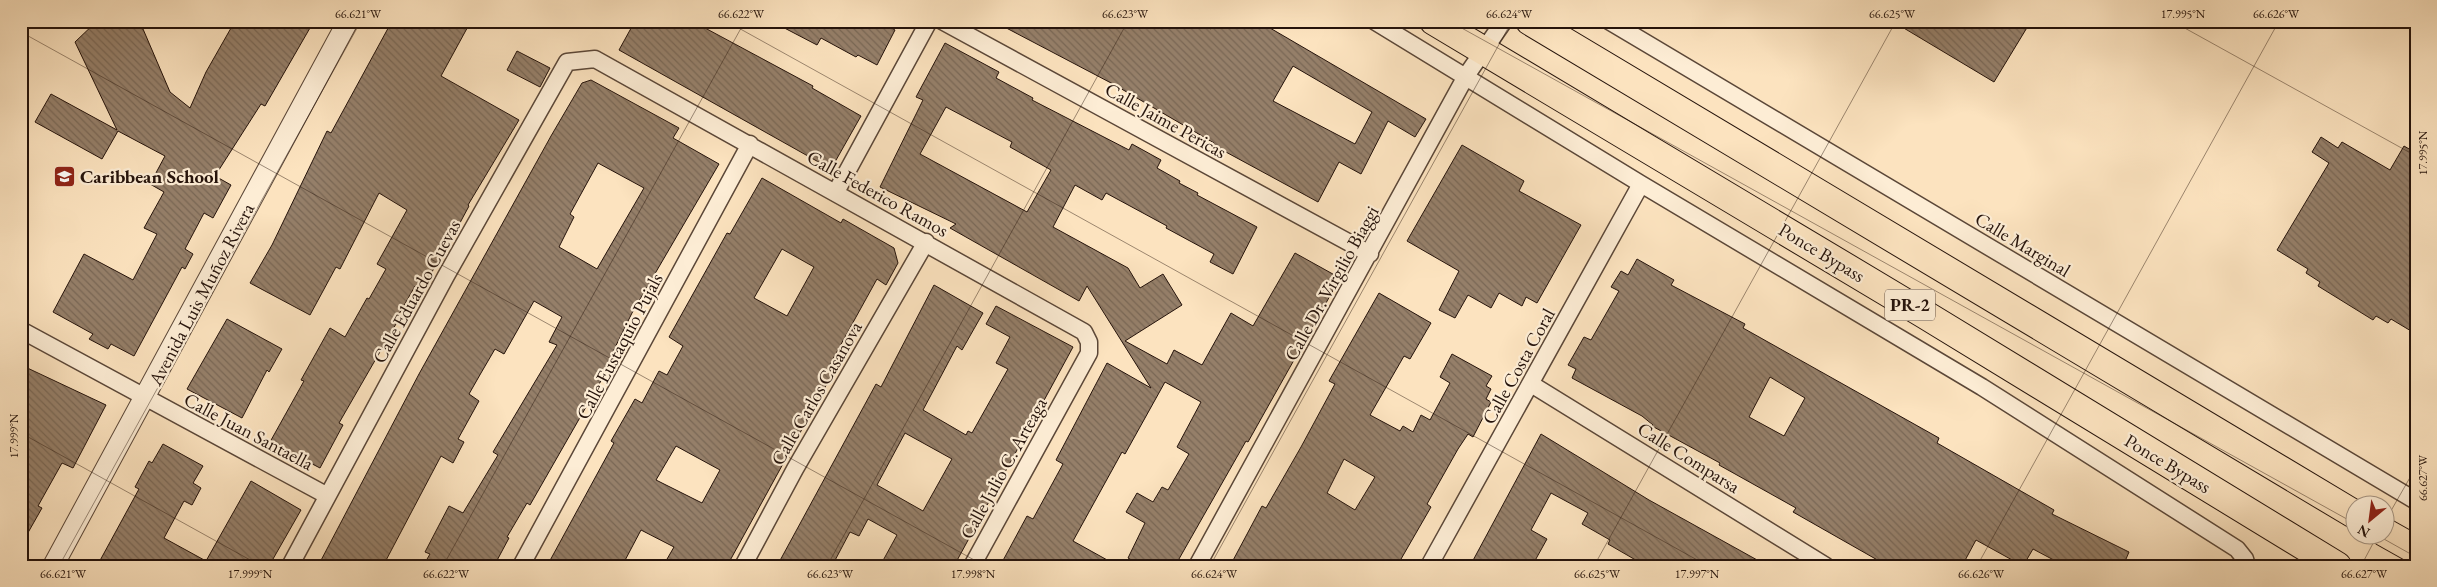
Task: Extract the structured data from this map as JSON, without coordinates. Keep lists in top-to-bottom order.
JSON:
{
  "streets": {
    "highway": ["Ponce Bypass", "PR-2"],
    "street": [
      "Calle Jaime Pericas",
      "Calle Federico Ramos",
      "Calle Marginal",
      "Calle Dr. Virgilio Biaggi",
      "Calle Eduardo Cuevas",
      "Avenida Luis Muñoz Rivera",
      "Calle Eustaquio Pujals",
      "Calle Costa Coral",
      "Calle Carlos Casanova",
      "Calle Juan Santaella",
      "Calle Comparsa",
      "Calle Julio C. Arteaga"
    ]
  },
  "crossings": [
    ["Calle Jaime Pericas", "Calle Dr. Virgilio Biaggi"],
    ["Calle Federico Ramos", "Calle Eduardo Cuevas"],
    ["Calle Federico Ramos", "Calle Eustaquio Pujals"],
    ["Calle Federico Ramos", "Calle Carlos Casanova"],
    ["Calle Federico Ramos", "Calle Julio C. Arteaga"],
    ["Ponce Bypass", "Calle Dr. Virgilio Biaggi"],
    ["Calle Eduardo Cuevas", "Calle Juan Santaella"],
    ["Avenida Luis Muñoz Rivera", "Calle Juan Santaella"],
    ["Calle Costa Coral", "Calle Comparsa"]
  ],
  "places": {
    "school or university": ["Caribbean School"]
  },
  "north": "bottom left",
  "coordinates": [
    "66.621°W",
    "66.622°W",
    "66.623°W",
    "66.624°W",
    "66.625°W",
    "17.995°N",
    "66.626°W",
    "17.999°N",
    "66.627°W",
    "17.998°N",
    "17.997°N"
  ]
}
